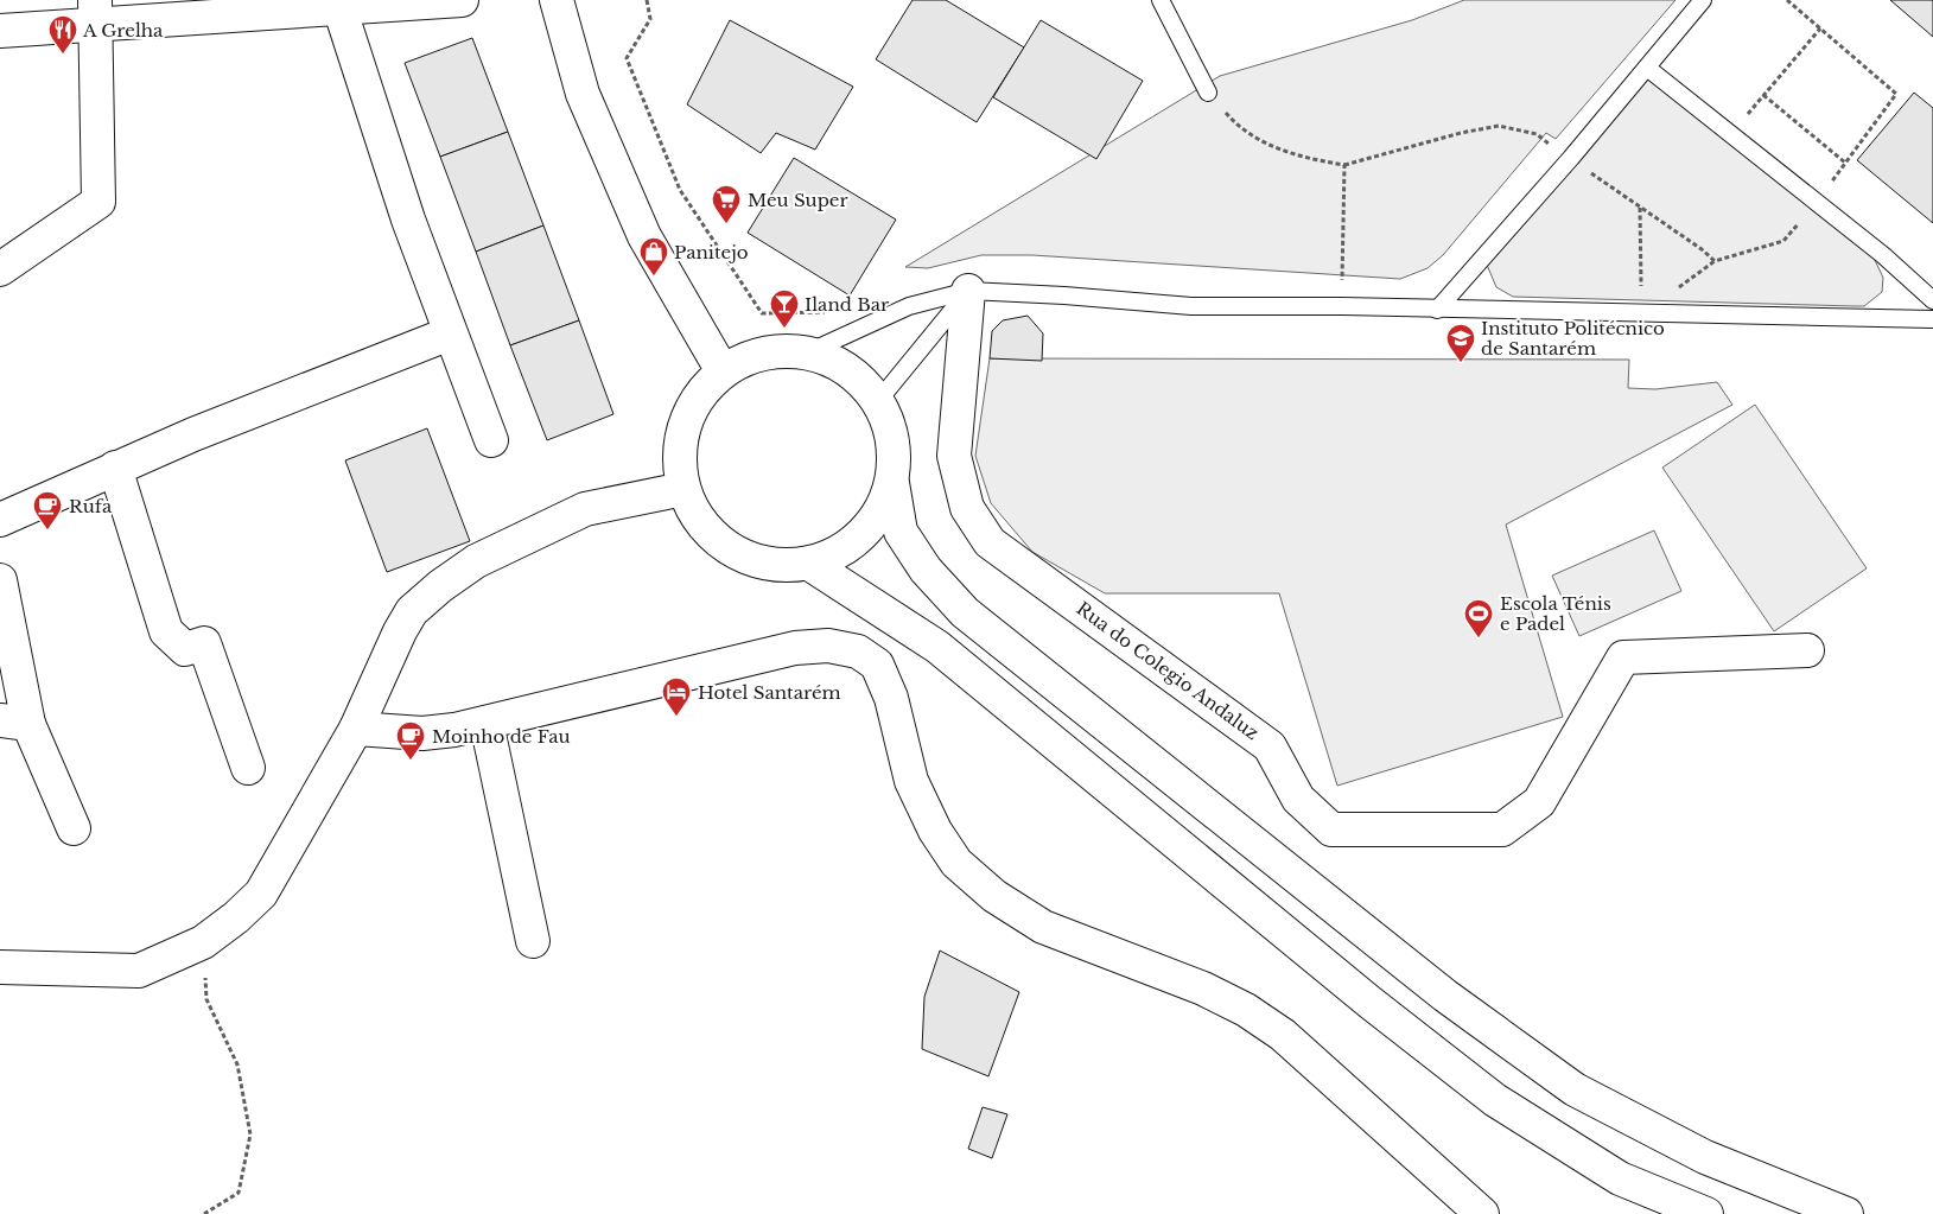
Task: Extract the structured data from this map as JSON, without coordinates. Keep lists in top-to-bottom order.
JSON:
{
  "streets": {
    "street": ["Rua do Colegio Andaluz"]
  },
  "places": {
    "restaurant": ["A Grelha"],
    "supermarket": ["Meu Super"],
    "shop": ["Panitejo"],
    "bar": ["Iland Bar"],
    "school or university": ["Instituto Politécnico de Santarém"],
    "cafe": ["Rufa", "Moinho de Fau"],
    "sports": ["Escola Ténis e Padel"],
    "hotel": ["Hotel Santarém"]
  }
}
